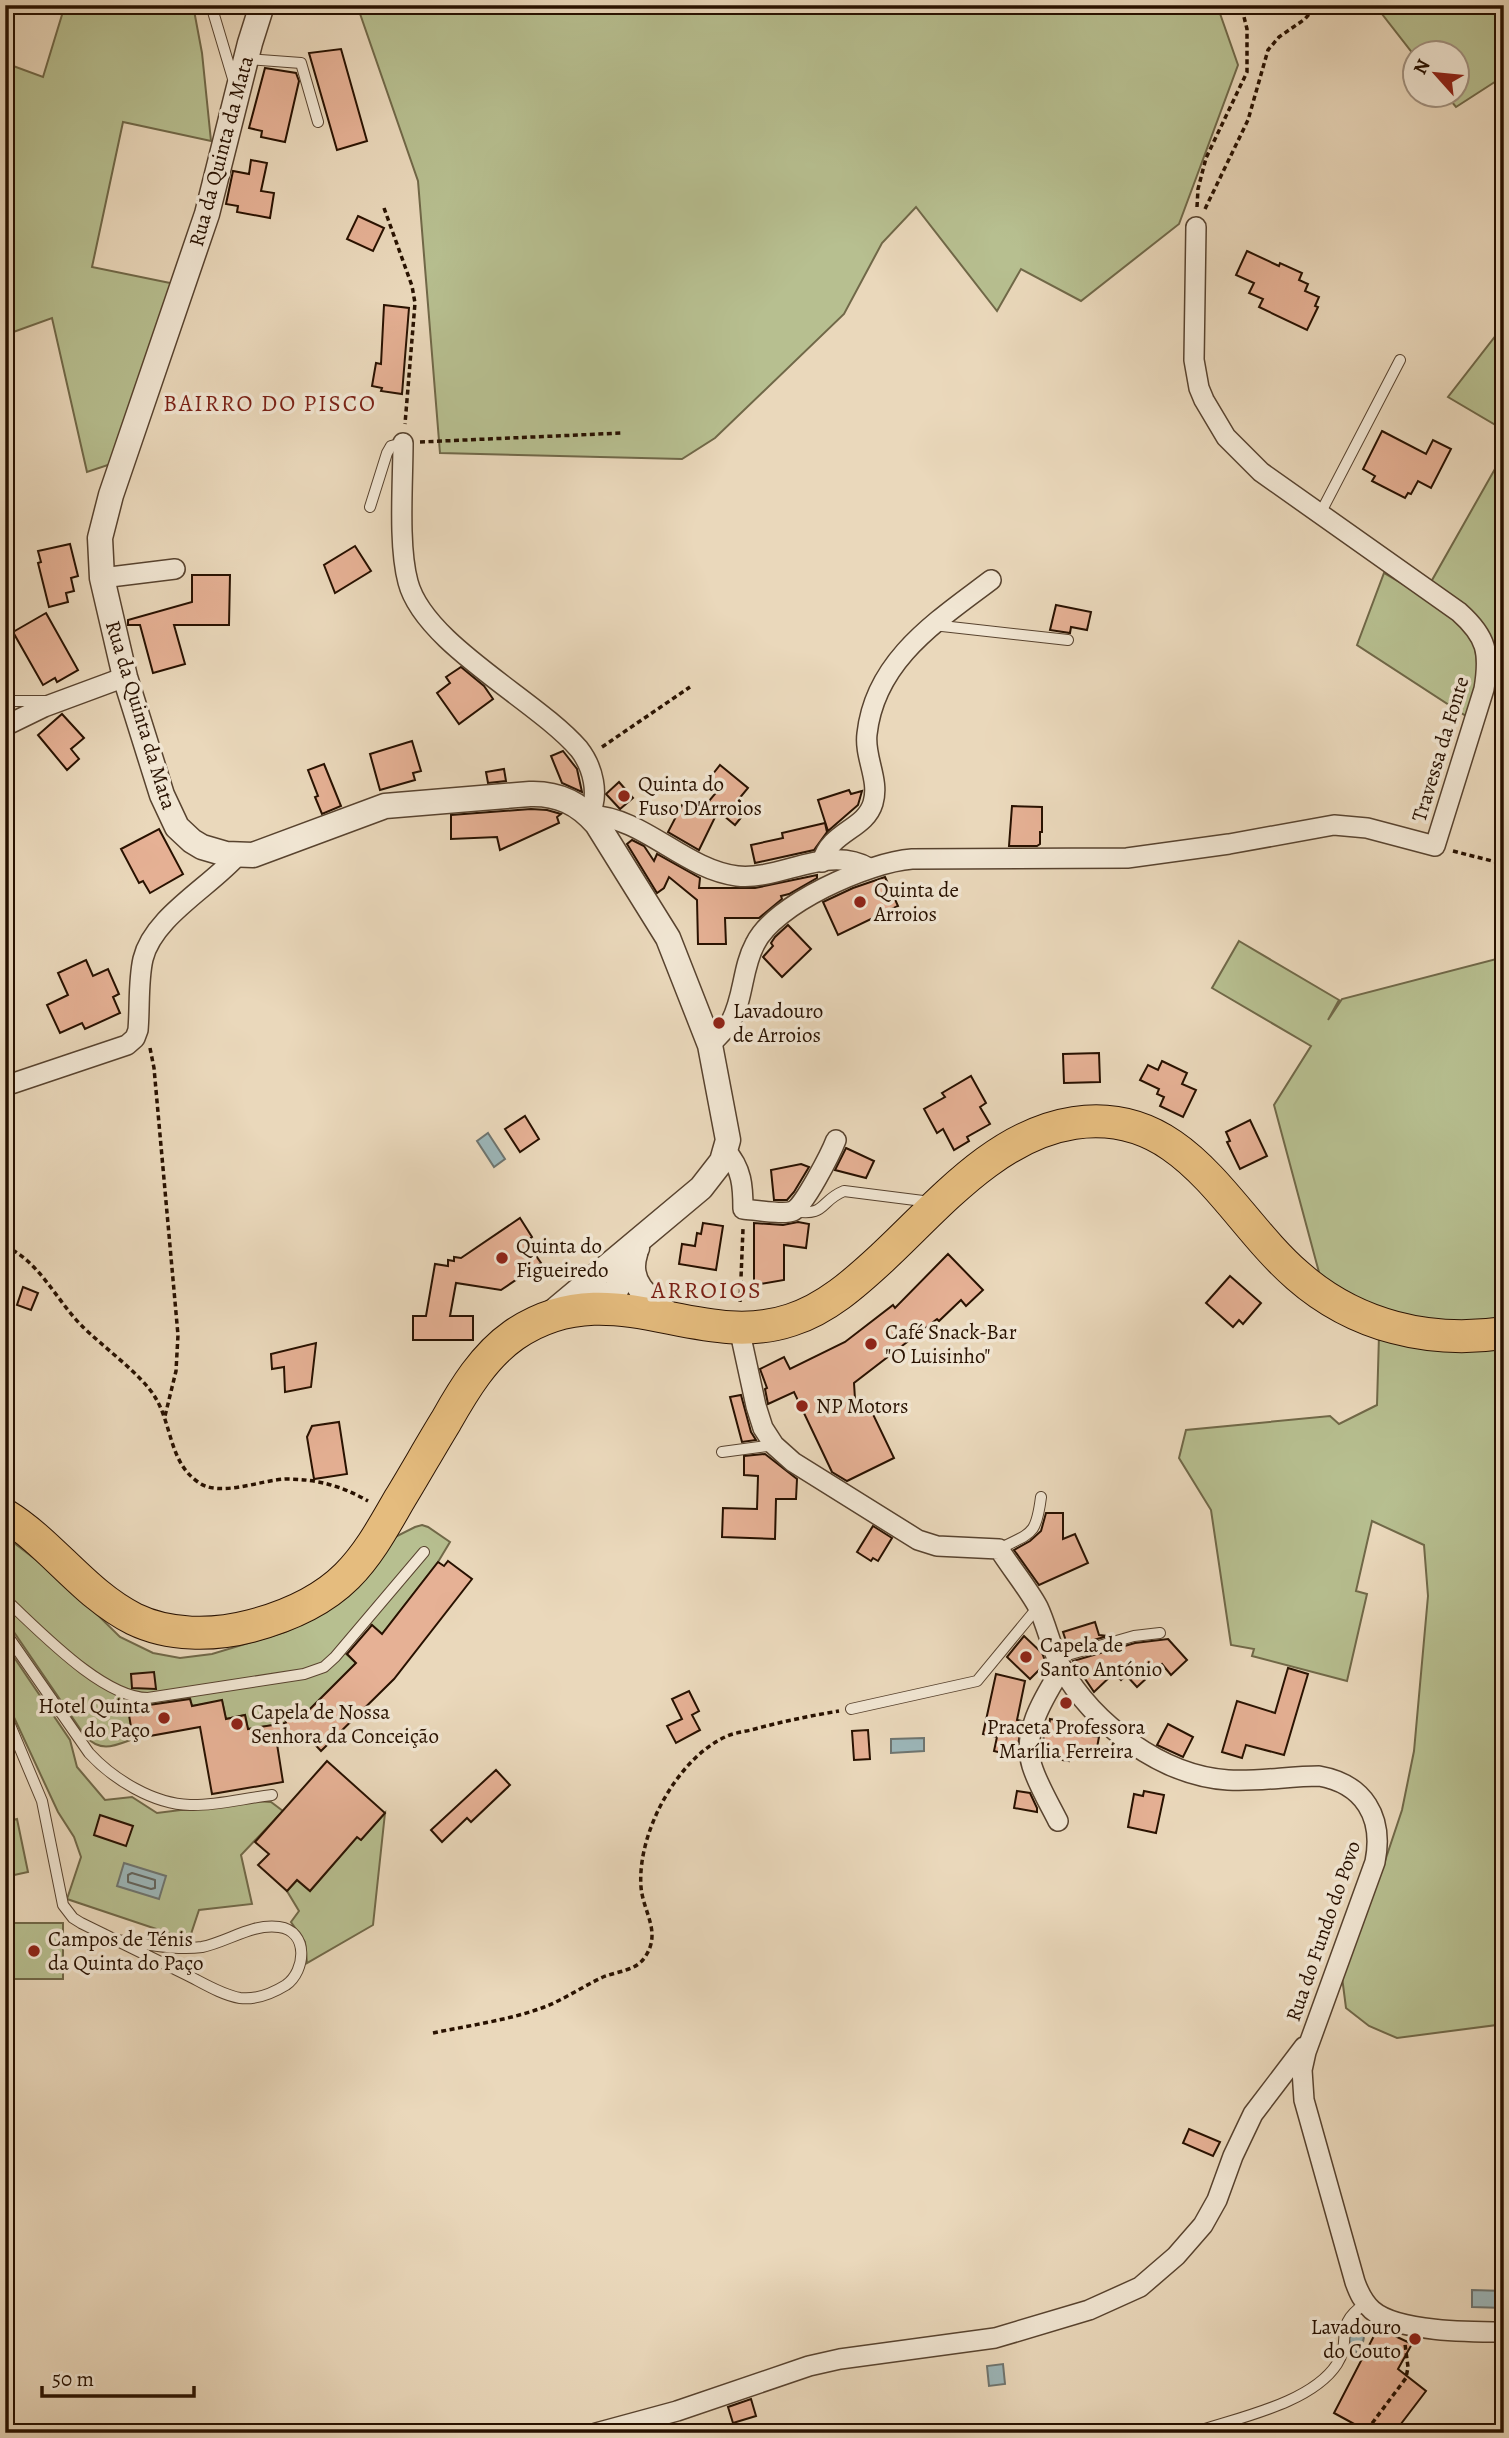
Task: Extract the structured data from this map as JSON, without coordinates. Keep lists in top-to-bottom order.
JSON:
{
  "streets": {
    "street": ["Rua da Quinta da Mata", "Travessa da Fonte", "Rua do Fundo do Povo"]
  },
  "crossings": [
    ["Rua da Quinta da Mata", "Travessa da Fonte"]
  ],
  "districts": ["BAIRRO DO PISCO", "ARROIOS"],
  "places": [
    "Quinta do Fuso D'Arroios",
    "Quinta de Arroios",
    "Lavadouro de Arroios",
    "Quinta do Figueiredo",
    "Café Snack-Bar \"O Luisinho\"",
    "NP Motors",
    "Capela de Santo António",
    "Praceta Professora Marília Ferreira",
    "Hotel Quinta do Paço",
    "Capela de Nossa Senhora da Conceição",
    "Campos de Ténis da Quinta do Paço",
    "Lavadouro do Couto"
  ],
  "scale_bar": "50 m",
  "north": "top left"
}
